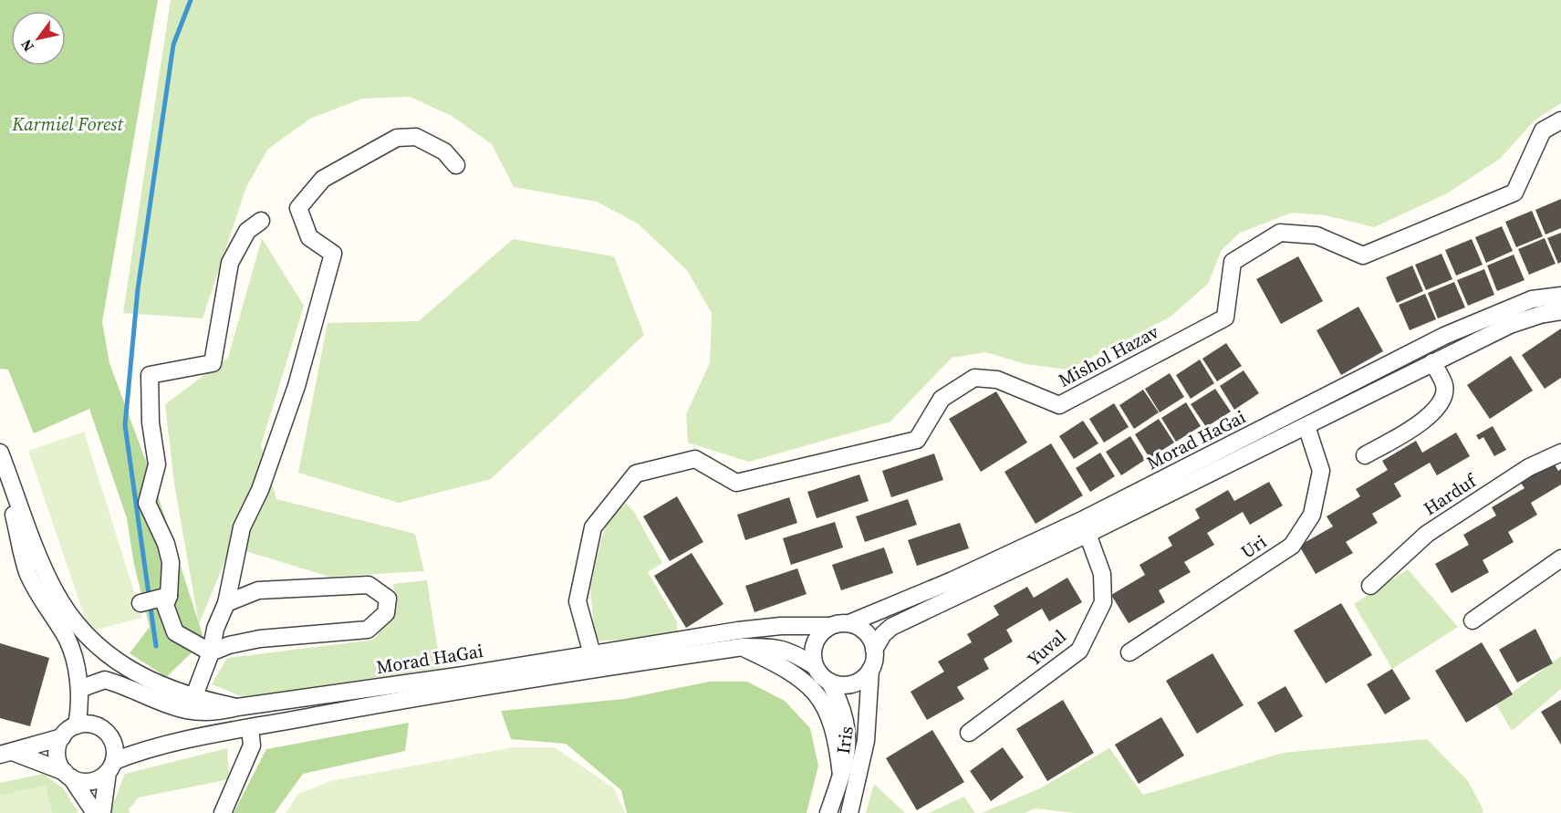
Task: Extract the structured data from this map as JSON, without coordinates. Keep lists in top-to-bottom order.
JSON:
{
  "streets": {
    "street": [
      "Mishol Hazav",
      "Morad HaGai",
      "Harduf",
      "Uri",
      "Yuval",
      "Iris"
    ]
  },
  "crossings": [
    ["Mishol Hazav", "Morad HaGai"],
    ["Morad HaGai", "Uri"],
    ["Morad HaGai", "Yuval"],
    ["Morad HaGai", "Iris"]
  ],
  "parks": ["Karmiel Forest"],
  "north": "bottom left"
}
